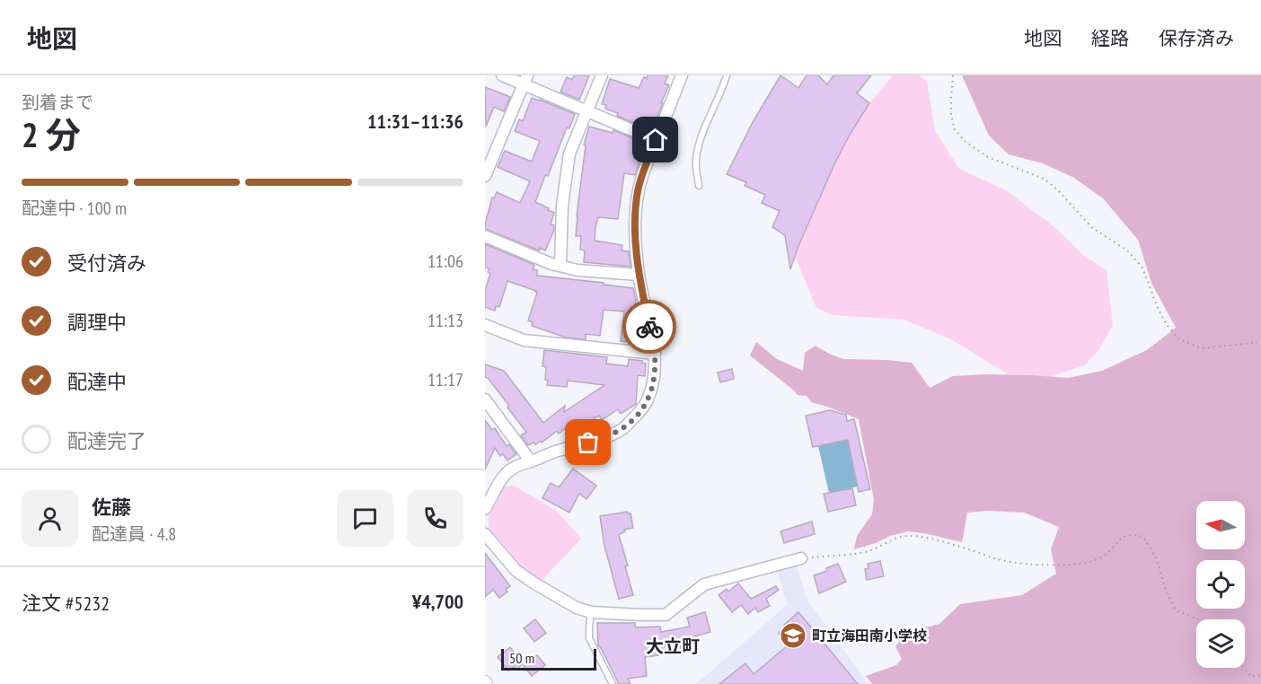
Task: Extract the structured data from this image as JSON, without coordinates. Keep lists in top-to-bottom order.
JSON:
{
  "districts": ["大立町"],
  "places": {
    "school or university": ["町立海田南小学校"]
  },
  "scale_bar": "50 m",
  "north": "left",
  "page": {
    "header": "地図",
    "nav": ["地図", "経路", "保存済み"],
    "heading": ["2 分", "到着まで", "11:31–11:36"],
    "panel": [
      "佐藤",
      "配達員 · 4.8",
      "注文 #5232",
      "¥4,700"
    ],
    "bar": "配達中 · 100 m",
    "list": [
      ["受付済み", "11:06"],
      ["調理中", "11:13"],
      ["配達中", "11:17"],
      "配達完了"
    ],
    "scale": "50 m"
  }
}
